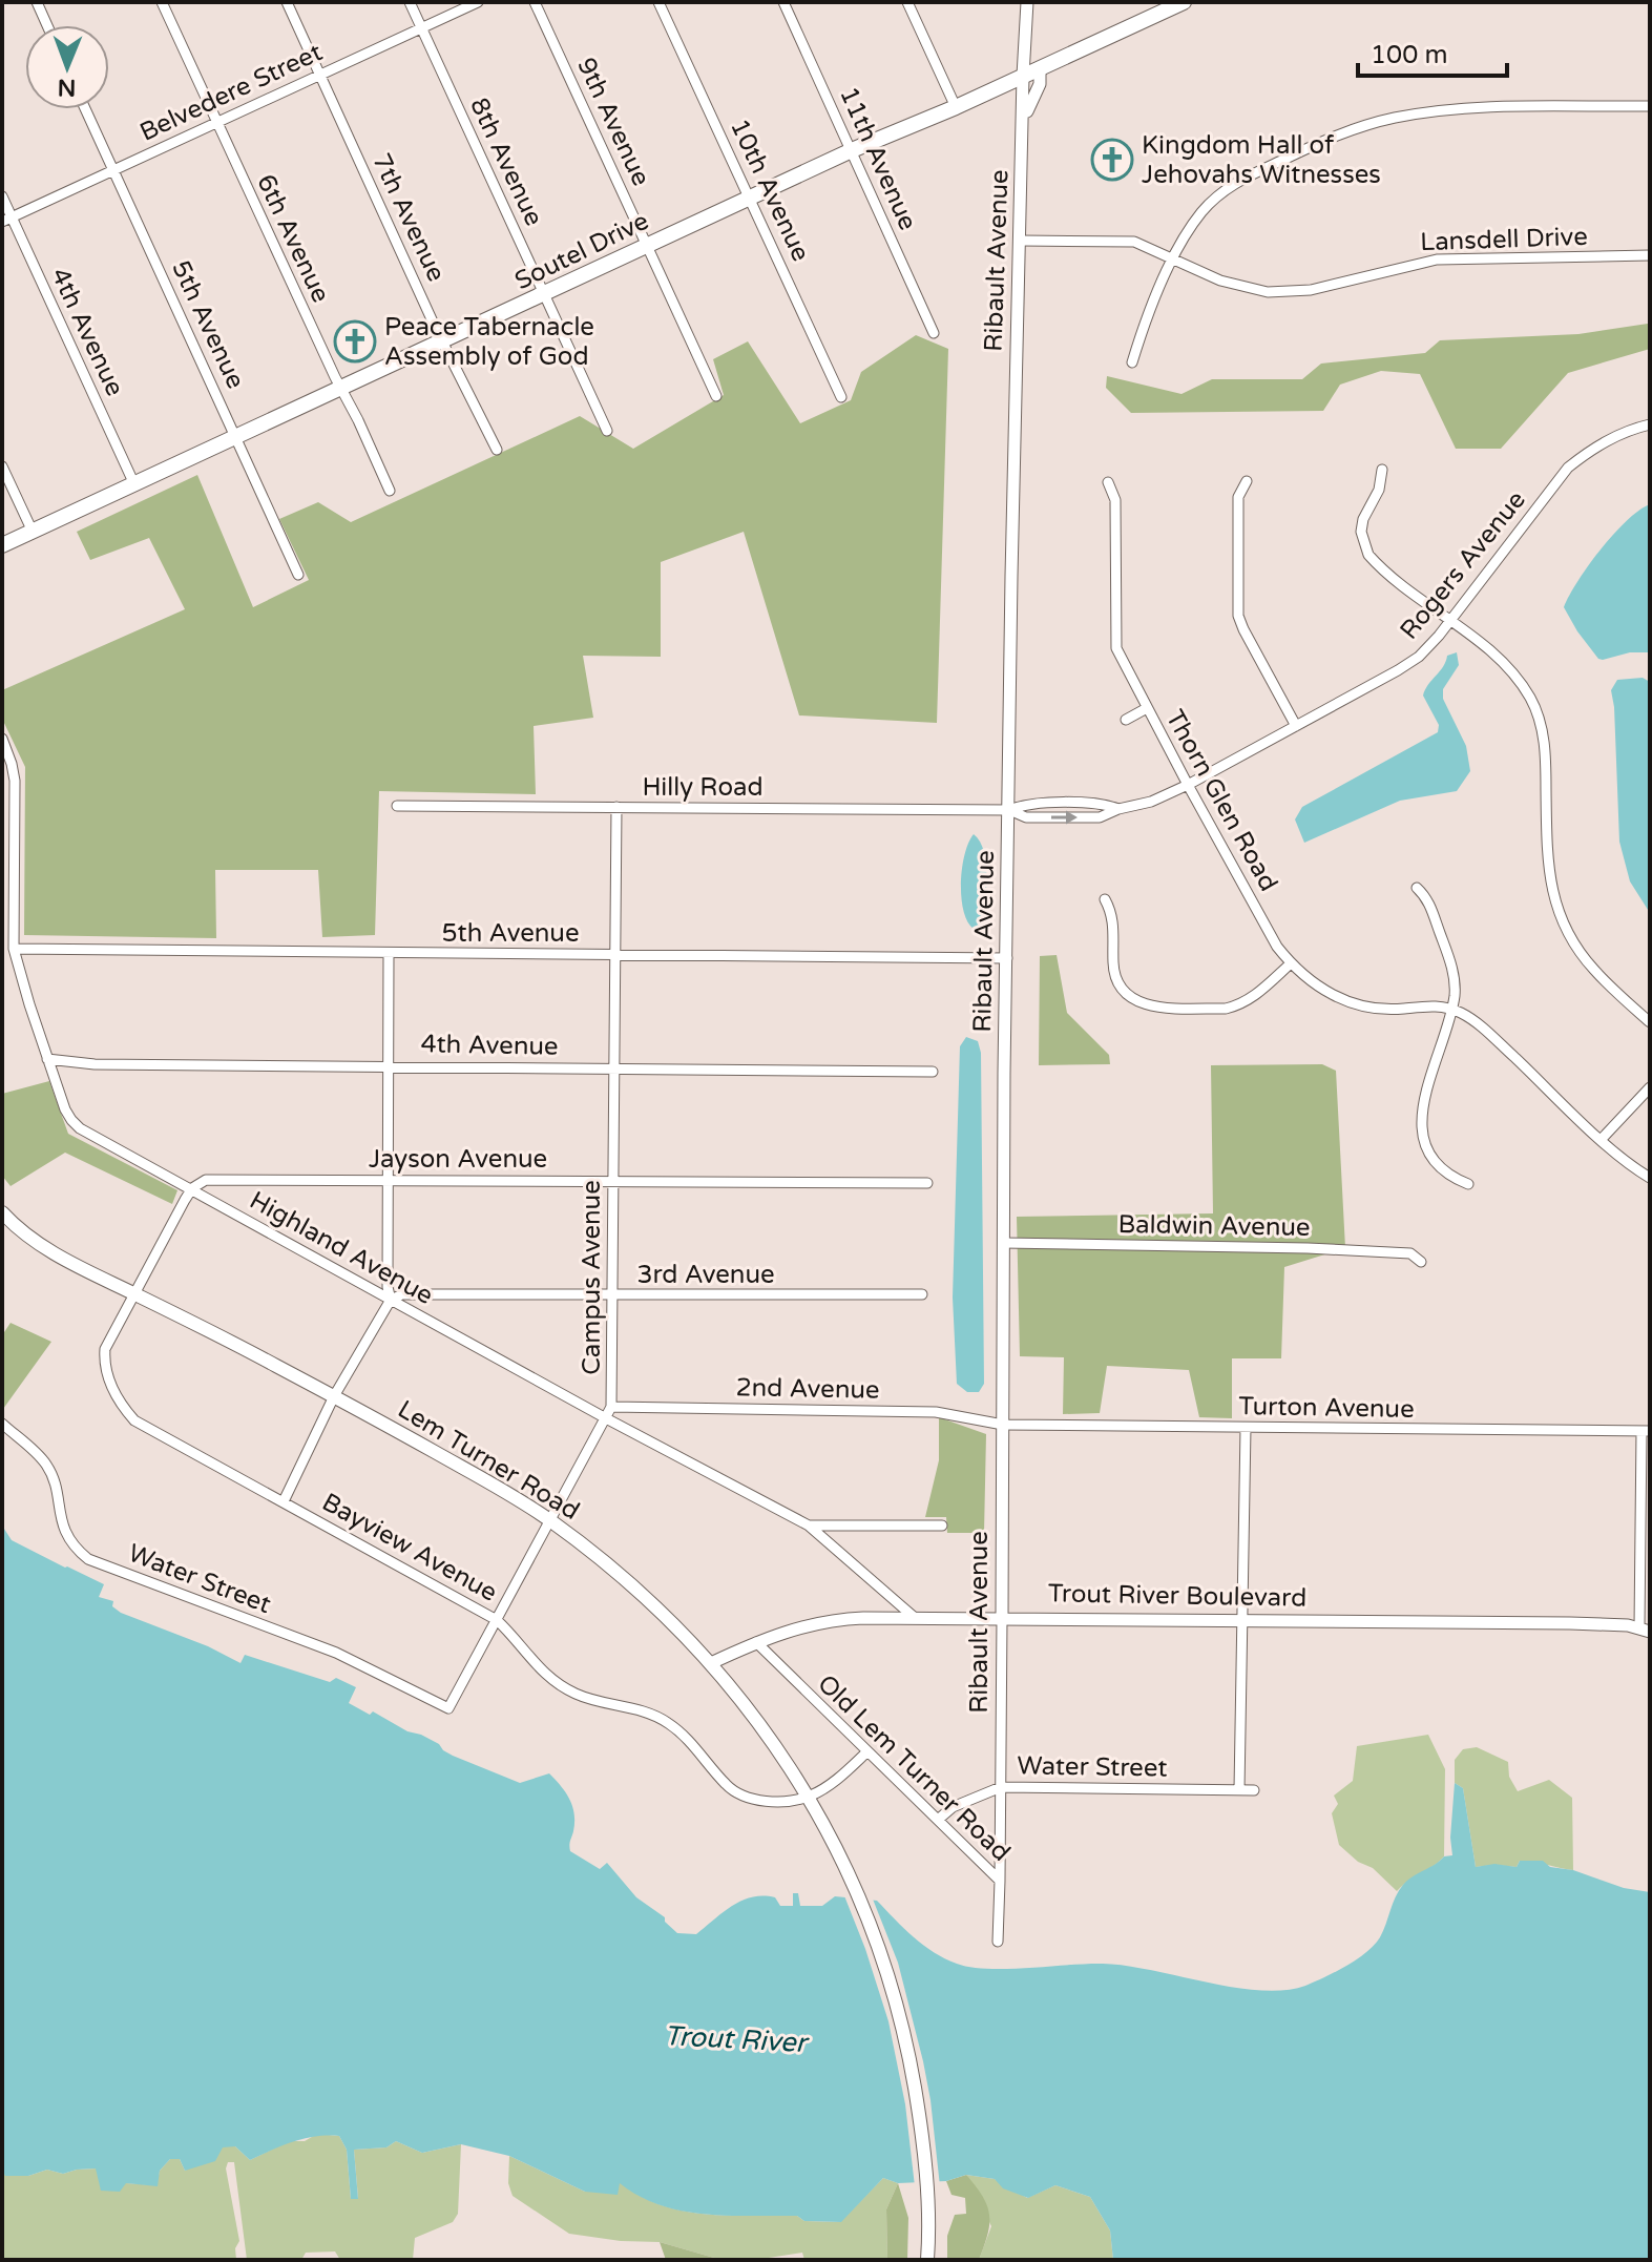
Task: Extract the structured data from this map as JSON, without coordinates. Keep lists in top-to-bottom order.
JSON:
{
  "streets": {
    "main road": ["Soutel Drive", "Lem Turner Road"],
    "street": [
      "Belvedere Street",
      "9th Avenue",
      "11th Avenue",
      "8th Avenue",
      "10th Avenue",
      "7th Avenue",
      "6th Avenue",
      "Lansdell Drive",
      "Ribault Avenue",
      "5th Avenue",
      "4th Avenue",
      "Rogers Avenue",
      "Hilly Road",
      "Thorn Glen Road",
      "Jayson Avenue",
      "Baldwin Avenue",
      "Highland Avenue",
      "3rd Avenue",
      "Campus Avenue",
      "2nd Avenue",
      "Turton Avenue",
      "Bayview Avenue",
      "Water Street",
      "Trout River Boulevard",
      "Old Lem Turner Road"
    ]
  },
  "crossings": [
    ["Belvedere Street", "8th Avenue"],
    ["Belvedere Street", "7th Avenue"],
    ["Belvedere Street", "6th Avenue"],
    ["Belvedere Street", "5th Avenue"],
    ["Belvedere Street", "4th Avenue"],
    ["9th Avenue", "Soutel Drive"],
    ["11th Avenue", "Soutel Drive"],
    ["8th Avenue", "Soutel Drive"],
    ["10th Avenue", "Soutel Drive"],
    ["7th Avenue", "Soutel Drive"],
    ["6th Avenue", "Soutel Drive"],
    ["Lansdell Drive", "Ribault Avenue"],
    ["Soutel Drive", "Ribault Avenue"],
    ["Soutel Drive", "5th Avenue"],
    ["Soutel Drive", "4th Avenue"],
    ["Ribault Avenue", "5th Avenue"],
    ["Ribault Avenue", "Rogers Avenue"],
    ["Ribault Avenue", "Hilly Road"],
    ["Ribault Avenue", "Baldwin Avenue"],
    ["Ribault Avenue", "2nd Avenue"],
    ["Ribault Avenue", "Turton Avenue"],
    ["Ribault Avenue", "Water Street"],
    ["Ribault Avenue", "Trout River Boulevard"],
    ["Ribault Avenue", "Old Lem Turner Road"],
    ["5th Avenue", "Highland Avenue"],
    ["5th Avenue", "Campus Avenue"],
    ["4th Avenue", "Highland Avenue"],
    ["4th Avenue", "Campus Avenue"],
    ["Rogers Avenue", "Hilly Road"],
    ["Rogers Avenue", "Thorn Glen Road"],
    ["Hilly Road", "Campus Avenue"],
    ["Jayson Avenue", "Highland Avenue"],
    ["Jayson Avenue", "Campus Avenue"],
    ["Jayson Avenue", "Bayview Avenue"],
    ["Highland Avenue", "3rd Avenue"],
    ["Highland Avenue", "Campus Avenue"],
    ["Highland Avenue", "Bayview Avenue"],
    ["Highland Avenue", "Trout River Boulevard"],
    ["3rd Avenue", "Campus Avenue"],
    ["Campus Avenue", "2nd Avenue"],
    ["Campus Avenue", "Lem Turner Road"],
    ["Campus Avenue", "Bayview Avenue"],
    ["Campus Avenue", "Water Street"],
    ["2nd Avenue", "Turton Avenue"],
    ["Lem Turner Road", "Bayview Avenue"],
    ["Lem Turner Road", "Trout River Boulevard"],
    ["Bayview Avenue", "Old Lem Turner Road"],
    ["Water Street", "Old Lem Turner Road"],
    ["Trout River Boulevard", "Old Lem Turner Road"]
  ],
  "water": ["Trout River"],
  "places": {
    "church": ["Kingdom Hall of Jehovahs Witnesses", "Peace Tabernacle Assembly of God"]
  },
  "scale_bar": "100 m",
  "north": "bottom"
}
